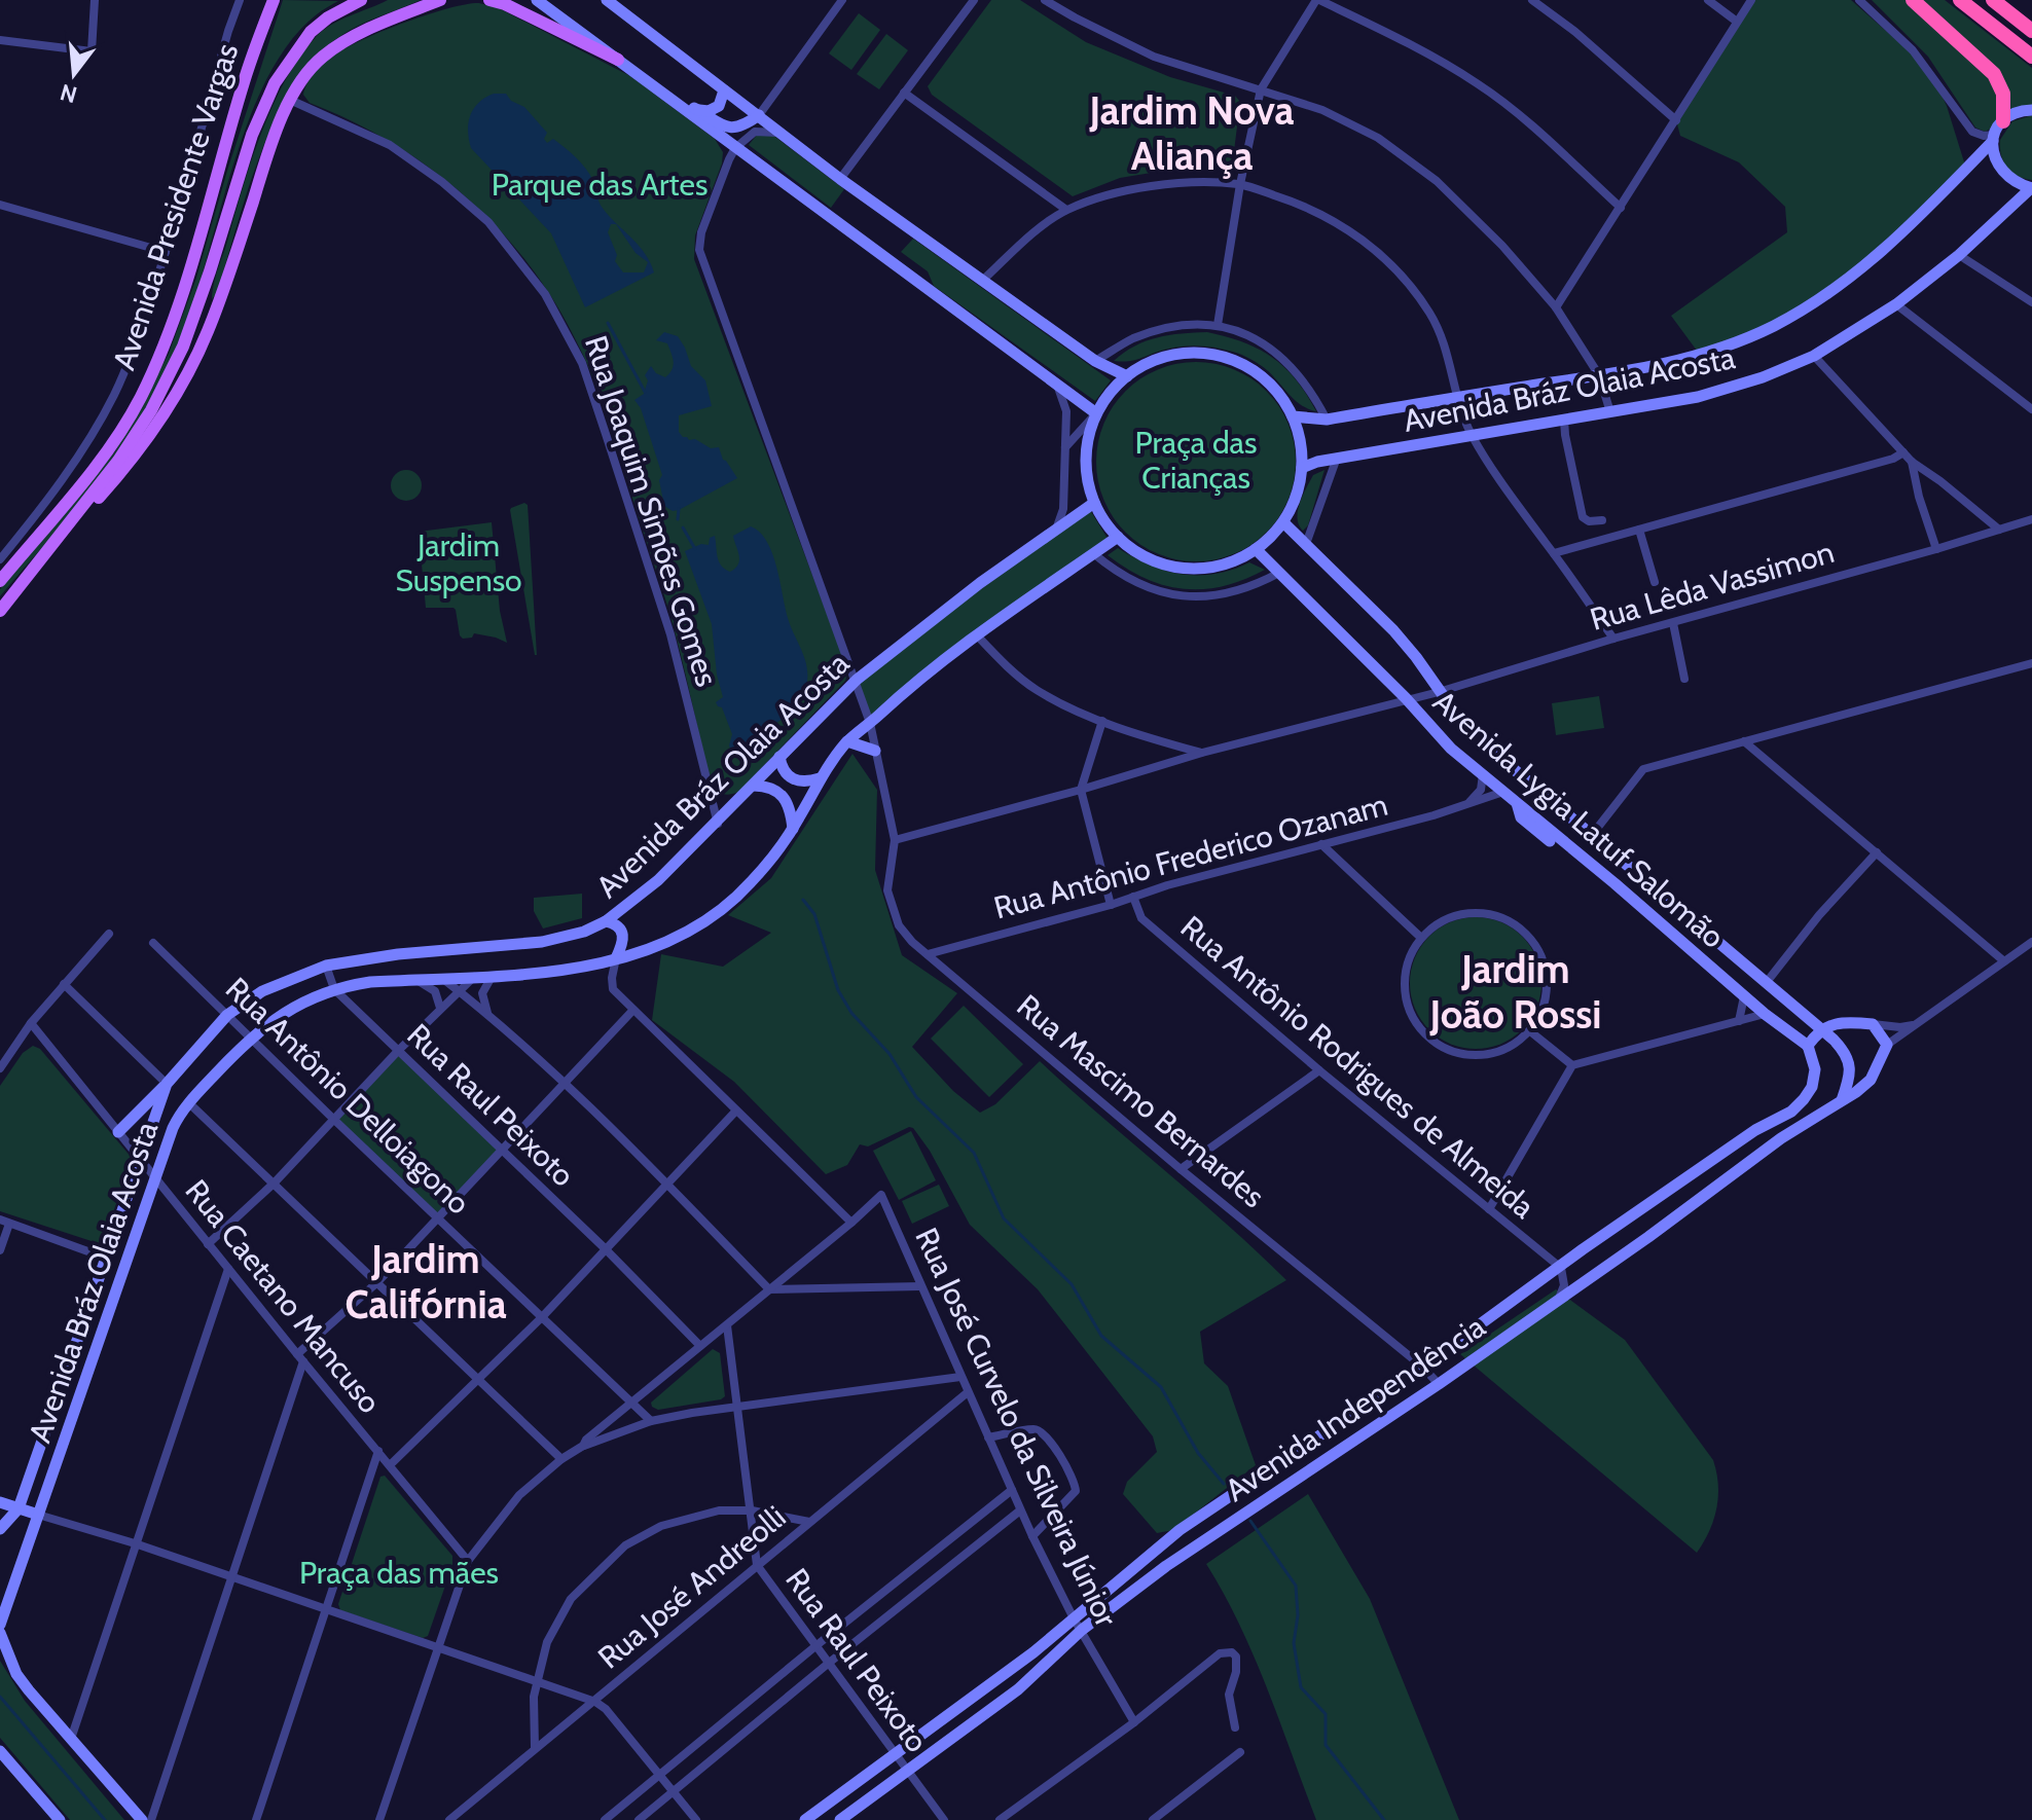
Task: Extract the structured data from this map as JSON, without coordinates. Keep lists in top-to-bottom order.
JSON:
{
  "streets": {
    "main road": [
      "Avenida Presidente Vargas",
      "Avenida Bráz Olaia Acosta",
      "Avenida Lygia Latuf Salomão",
      "Avenida Independência"
    ],
    "street": [
      "Rua Joaquim Simões Gomes",
      "Rua Lêda Vassimon",
      "Rua Antônio Frederico Ozanam",
      "Rua Antônio Rodrigues de Almeida",
      "Rua Antônio Delloiagono",
      "Rua Mascimo Bernardes",
      "Rua Raul Peixoto",
      "Rua Caetano Mancuso",
      "Rua José Curvelo da Silveira Júnior",
      "Rua José Andreolli"
    ]
  },
  "crossings": [
    ["Avenida Bráz Olaia Acosta", "Rua Joaquim Simões Gomes"],
    ["Avenida Bráz Olaia Acosta", "Avenida Lygia Latuf Salomão"],
    ["Avenida Bráz Olaia Acosta", "Rua Antônio Delloiagono"],
    ["Avenida Bráz Olaia Acosta", "Rua Raul Peixoto"],
    ["Avenida Bráz Olaia Acosta", "Rua Caetano Mancuso"],
    ["Rua Lêda Vassimon", "Avenida Lygia Latuf Salomão"],
    ["Rua Lêda Vassimon", "Rua Mascimo Bernardes"],
    ["Avenida Lygia Latuf Salomão", "Rua Antônio Frederico Ozanam"],
    ["Avenida Lygia Latuf Salomão", "Avenida Independência"],
    ["Rua Antônio Frederico Ozanam", "Rua Antônio Rodrigues de Almeida"],
    ["Rua Antônio Frederico Ozanam", "Rua Mascimo Bernardes"],
    ["Rua Antônio Rodrigues de Almeida", "Avenida Independência"],
    ["Rua Mascimo Bernardes", "Avenida Independência"],
    ["Rua Raul Peixoto", "Avenida Independência"],
    ["Rua Raul Peixoto", "Rua José Andreolli"],
    ["Avenida Independência", "Rua José Curvelo da Silveira Júnior"],
    ["Rua José Curvelo da Silveira Júnior", "Rua José Andreolli"]
  ],
  "districts": ["Jardim Nova Aliança", "Jardim João Rossi", "Jardim Califórnia"],
  "parks": [
    "Parque das Artes",
    "Praça das Crianças",
    "Jardim Suspenso",
    "Praça das mães"
  ],
  "north": "bottom"
}
